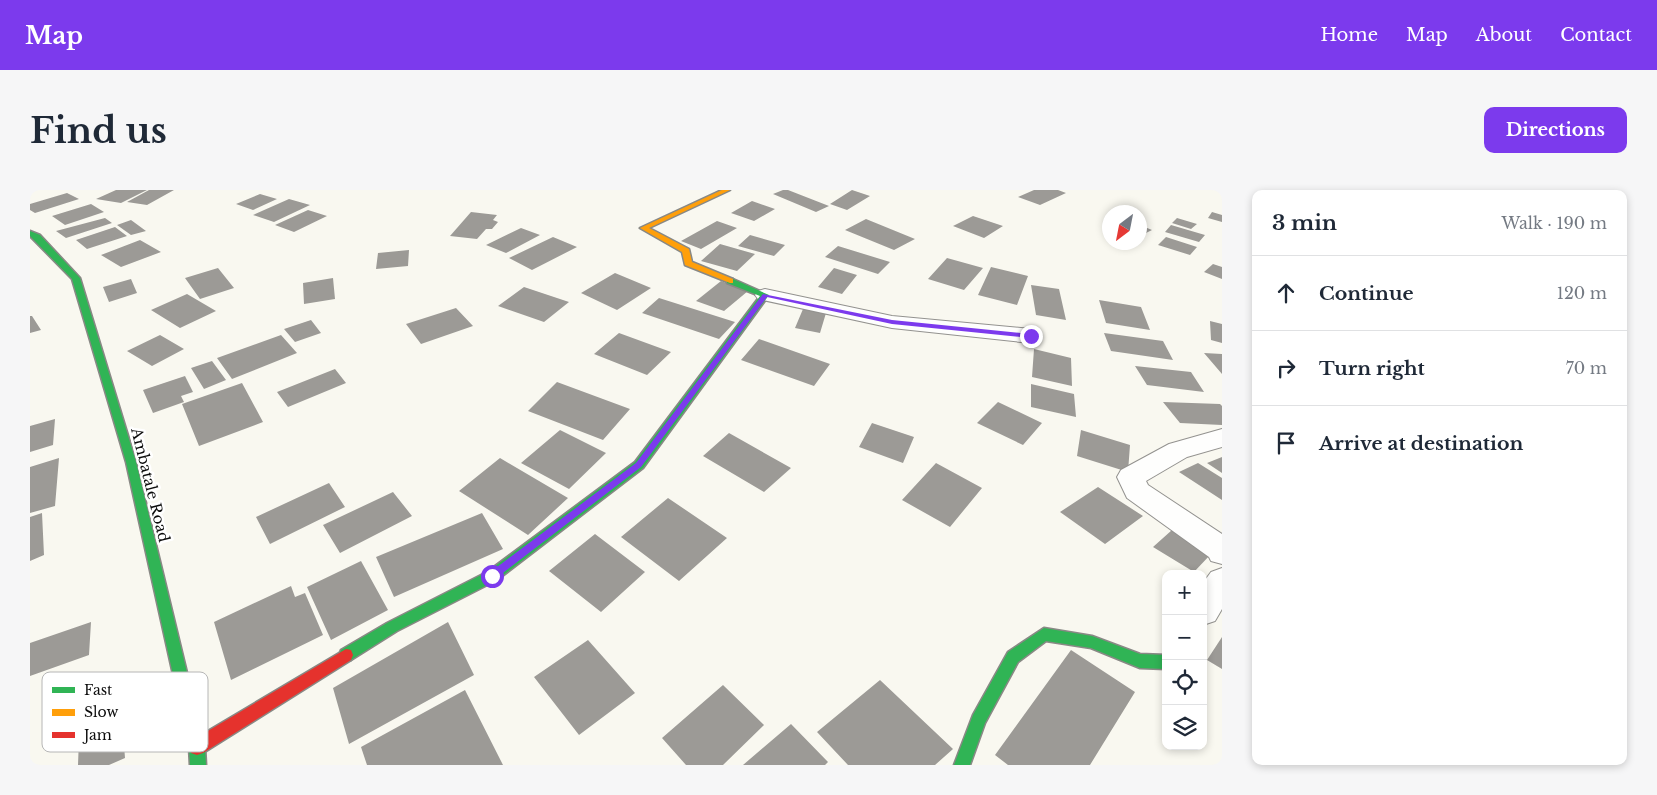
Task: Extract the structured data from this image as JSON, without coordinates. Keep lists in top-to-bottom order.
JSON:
{
  "streets": {
    "street": ["Ambatale Road"]
  },
  "legend": ["Fast", "Slow", "Jam"],
  "north": "bottom left",
  "page": {
    "header": "Map",
    "nav": [
      "Home",
      "Map",
      "About",
      "Contact"
    ],
    "buttons": "Directions",
    "title": "Find us",
    "heading": ["3 min", "Walk · 190 m"],
    "list": [
      ["Continue", "120 m"],
      ["Turn right", "70 m"],
      "Arrive at destination"
    ],
    "map_buttons": ["+", "−"]
  }
}
